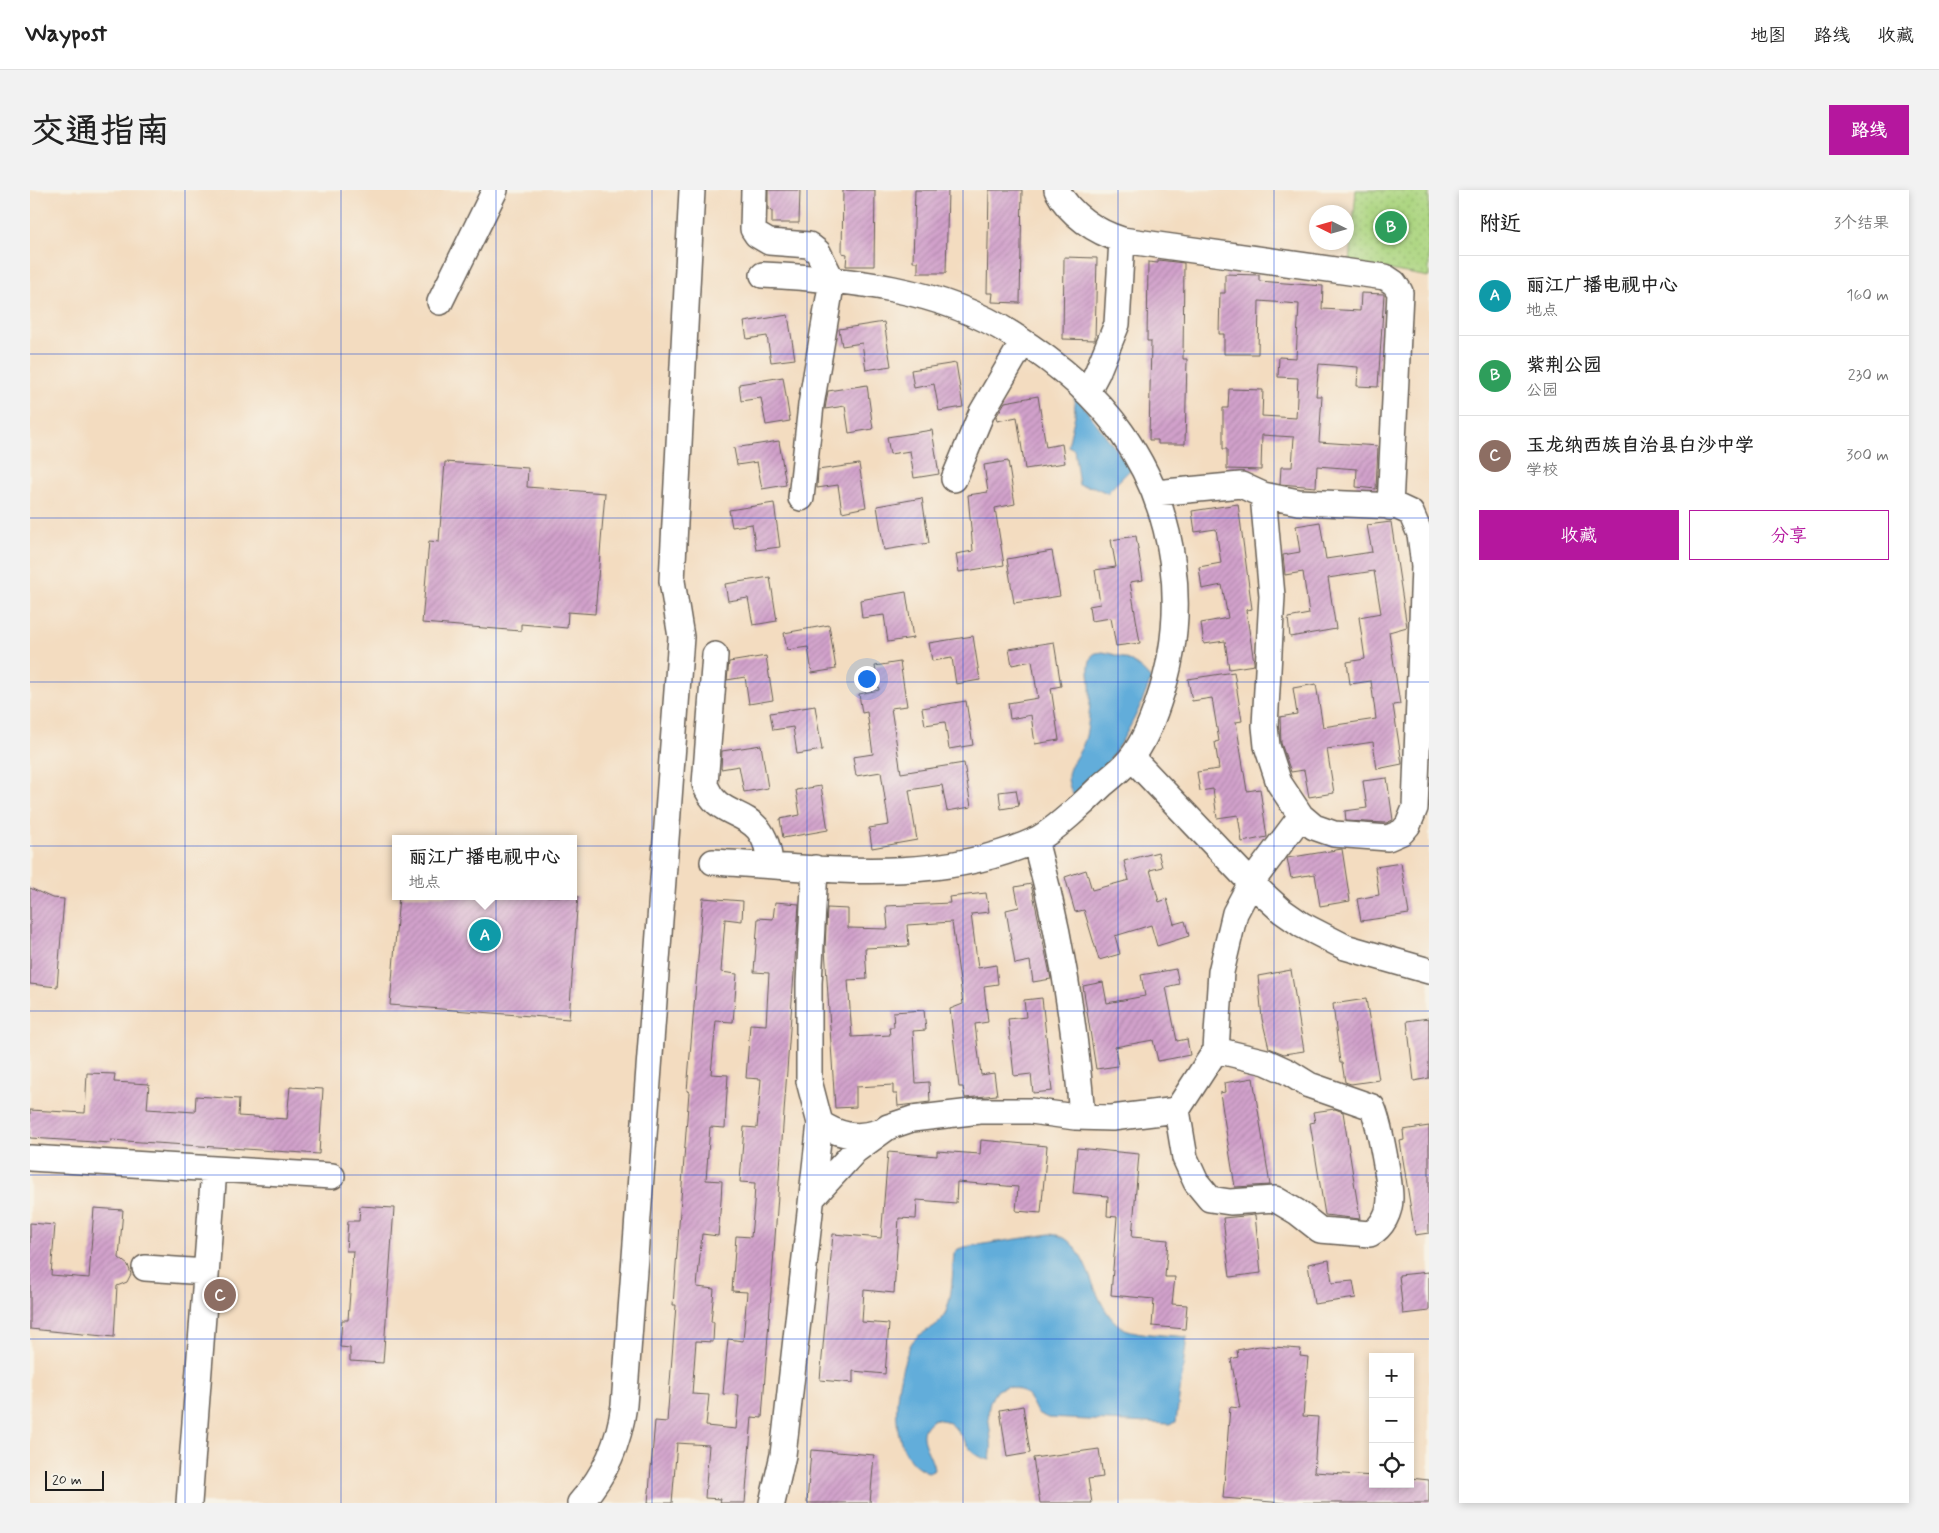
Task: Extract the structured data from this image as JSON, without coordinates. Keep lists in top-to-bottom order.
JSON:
{
  "scale_bar": "20 m",
  "north": "left",
  "page": {
    "header": "Waypost",
    "nav": ["地图", "路线", "收藏"],
    "buttons": [
      "路线",
      ["收藏", "分享"]
    ],
    "title": "交通指南",
    "heading": ["附近", "3个结果"],
    "pins": ["B", "A", "C"],
    "list": [
      {
        "mark": "A",
        "name": "丽江广播电视中心",
        "note": "地点",
        "value": "160 m"
      },
      {
        "mark": "B",
        "name": "紫荆公园",
        "note": "公园",
        "value": "230 m"
      },
      {
        "mark": "C",
        "name": "玉龙纳西族自治县白沙中学",
        "note": "学校",
        "value": "300 m"
      }
    ],
    "popup": ["丽江广播电视中心", "地点"],
    "map_buttons": ["+", "−"],
    "scale": "20 m"
  }
}
